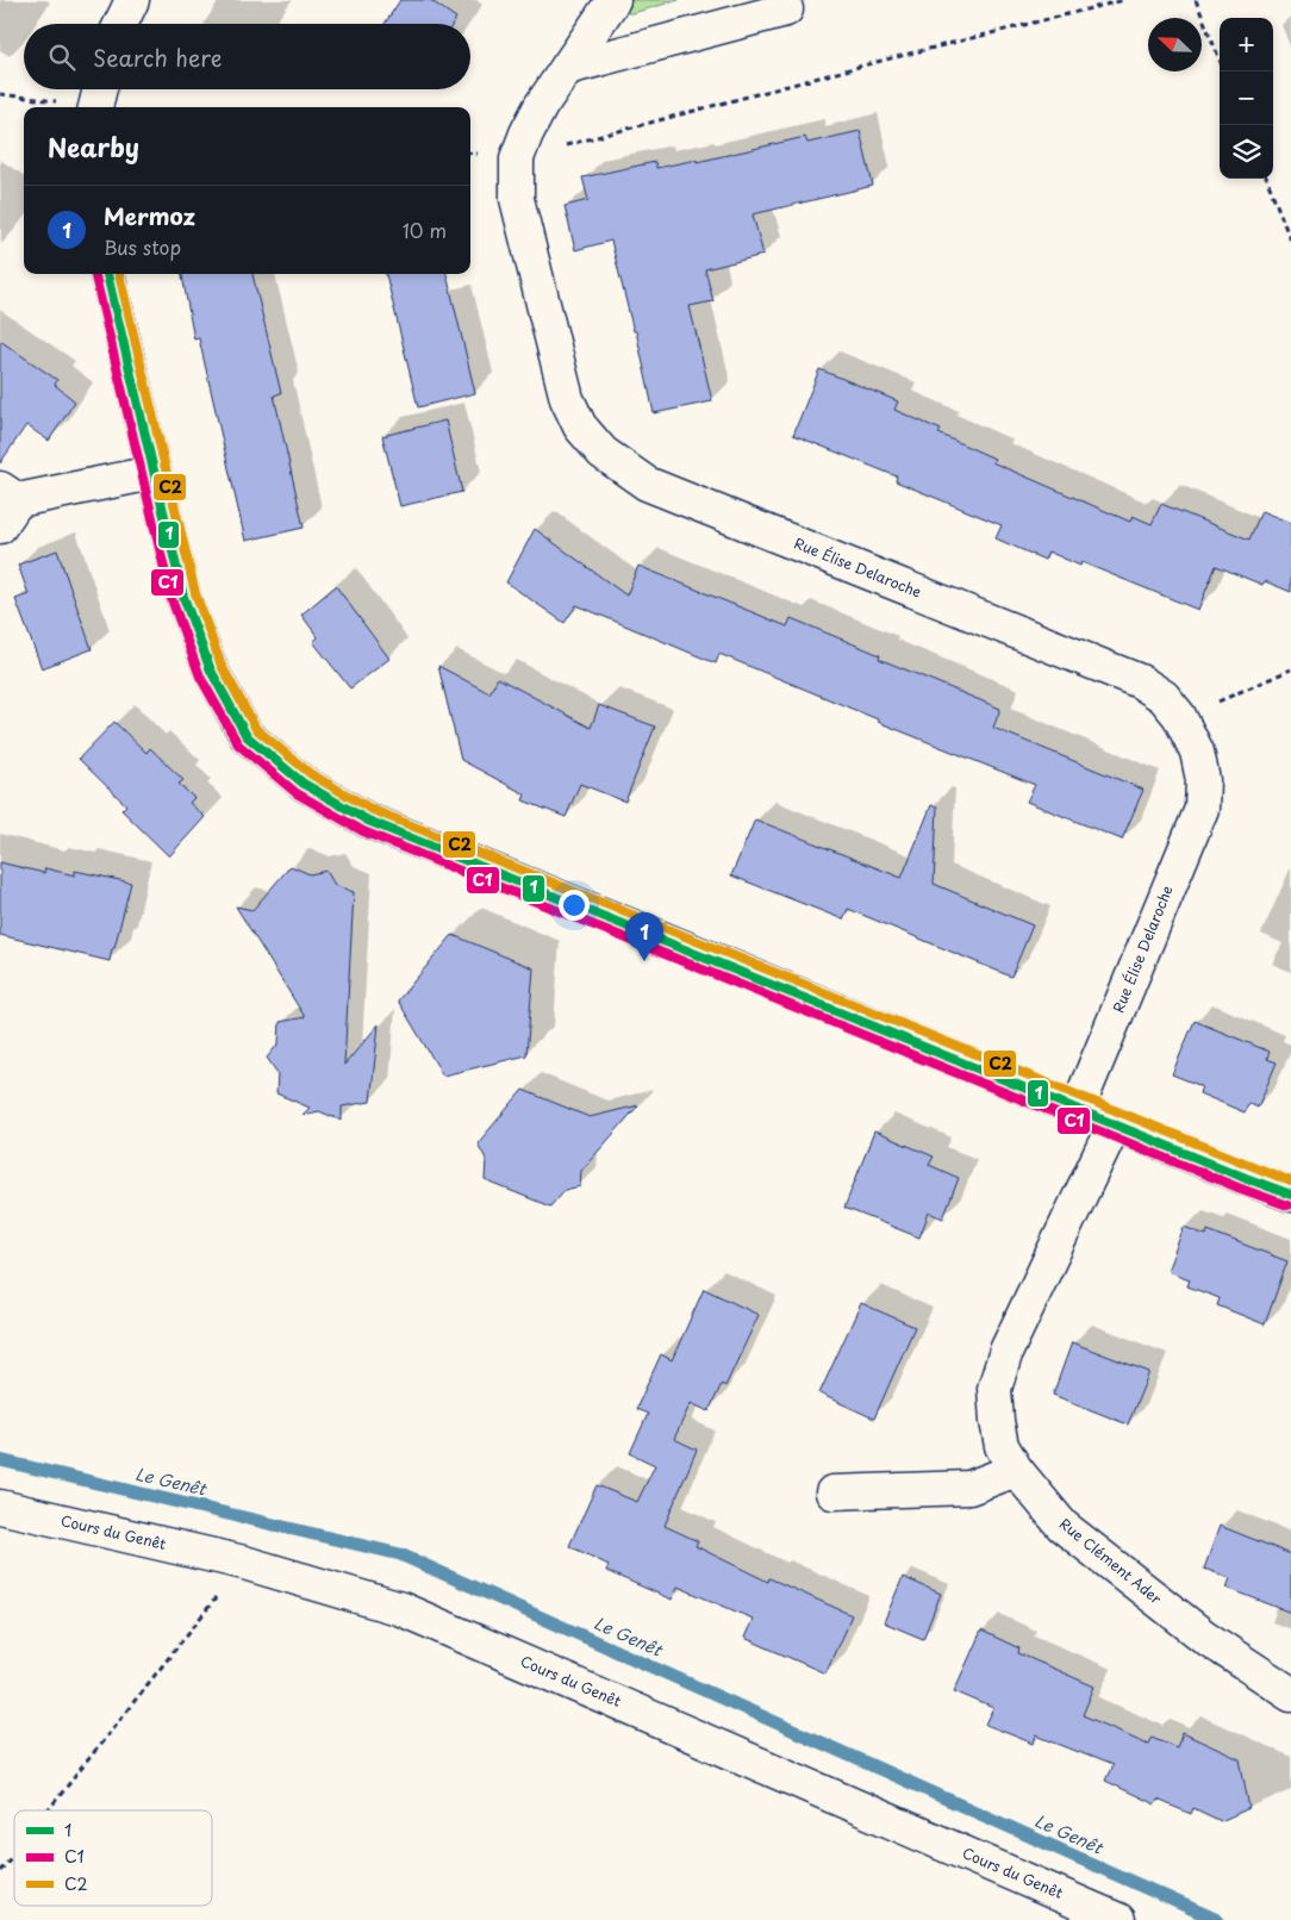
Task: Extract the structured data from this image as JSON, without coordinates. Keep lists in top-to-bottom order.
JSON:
{
  "streets": {
    "street": ["Rue Élise Delaroche", "Cours du Genêt", "Rue Clément Ader"]
  },
  "water": ["Le Genêt"],
  "lines": ["transit line 1", "transit line C1", "transit line C2"],
  "legend": ["1", "C1", "C2"],
  "north": "top left",
  "page": {
    "map_buttons": ["+", "−"],
    "search": "Search here",
    "heading": "Nearby",
    "list": [
      {
        "mark": "1",
        "name": "Mermoz",
        "note": "Bus stop",
        "value": "10 m"
      }
    ],
    "pins": "1"
  }
}
